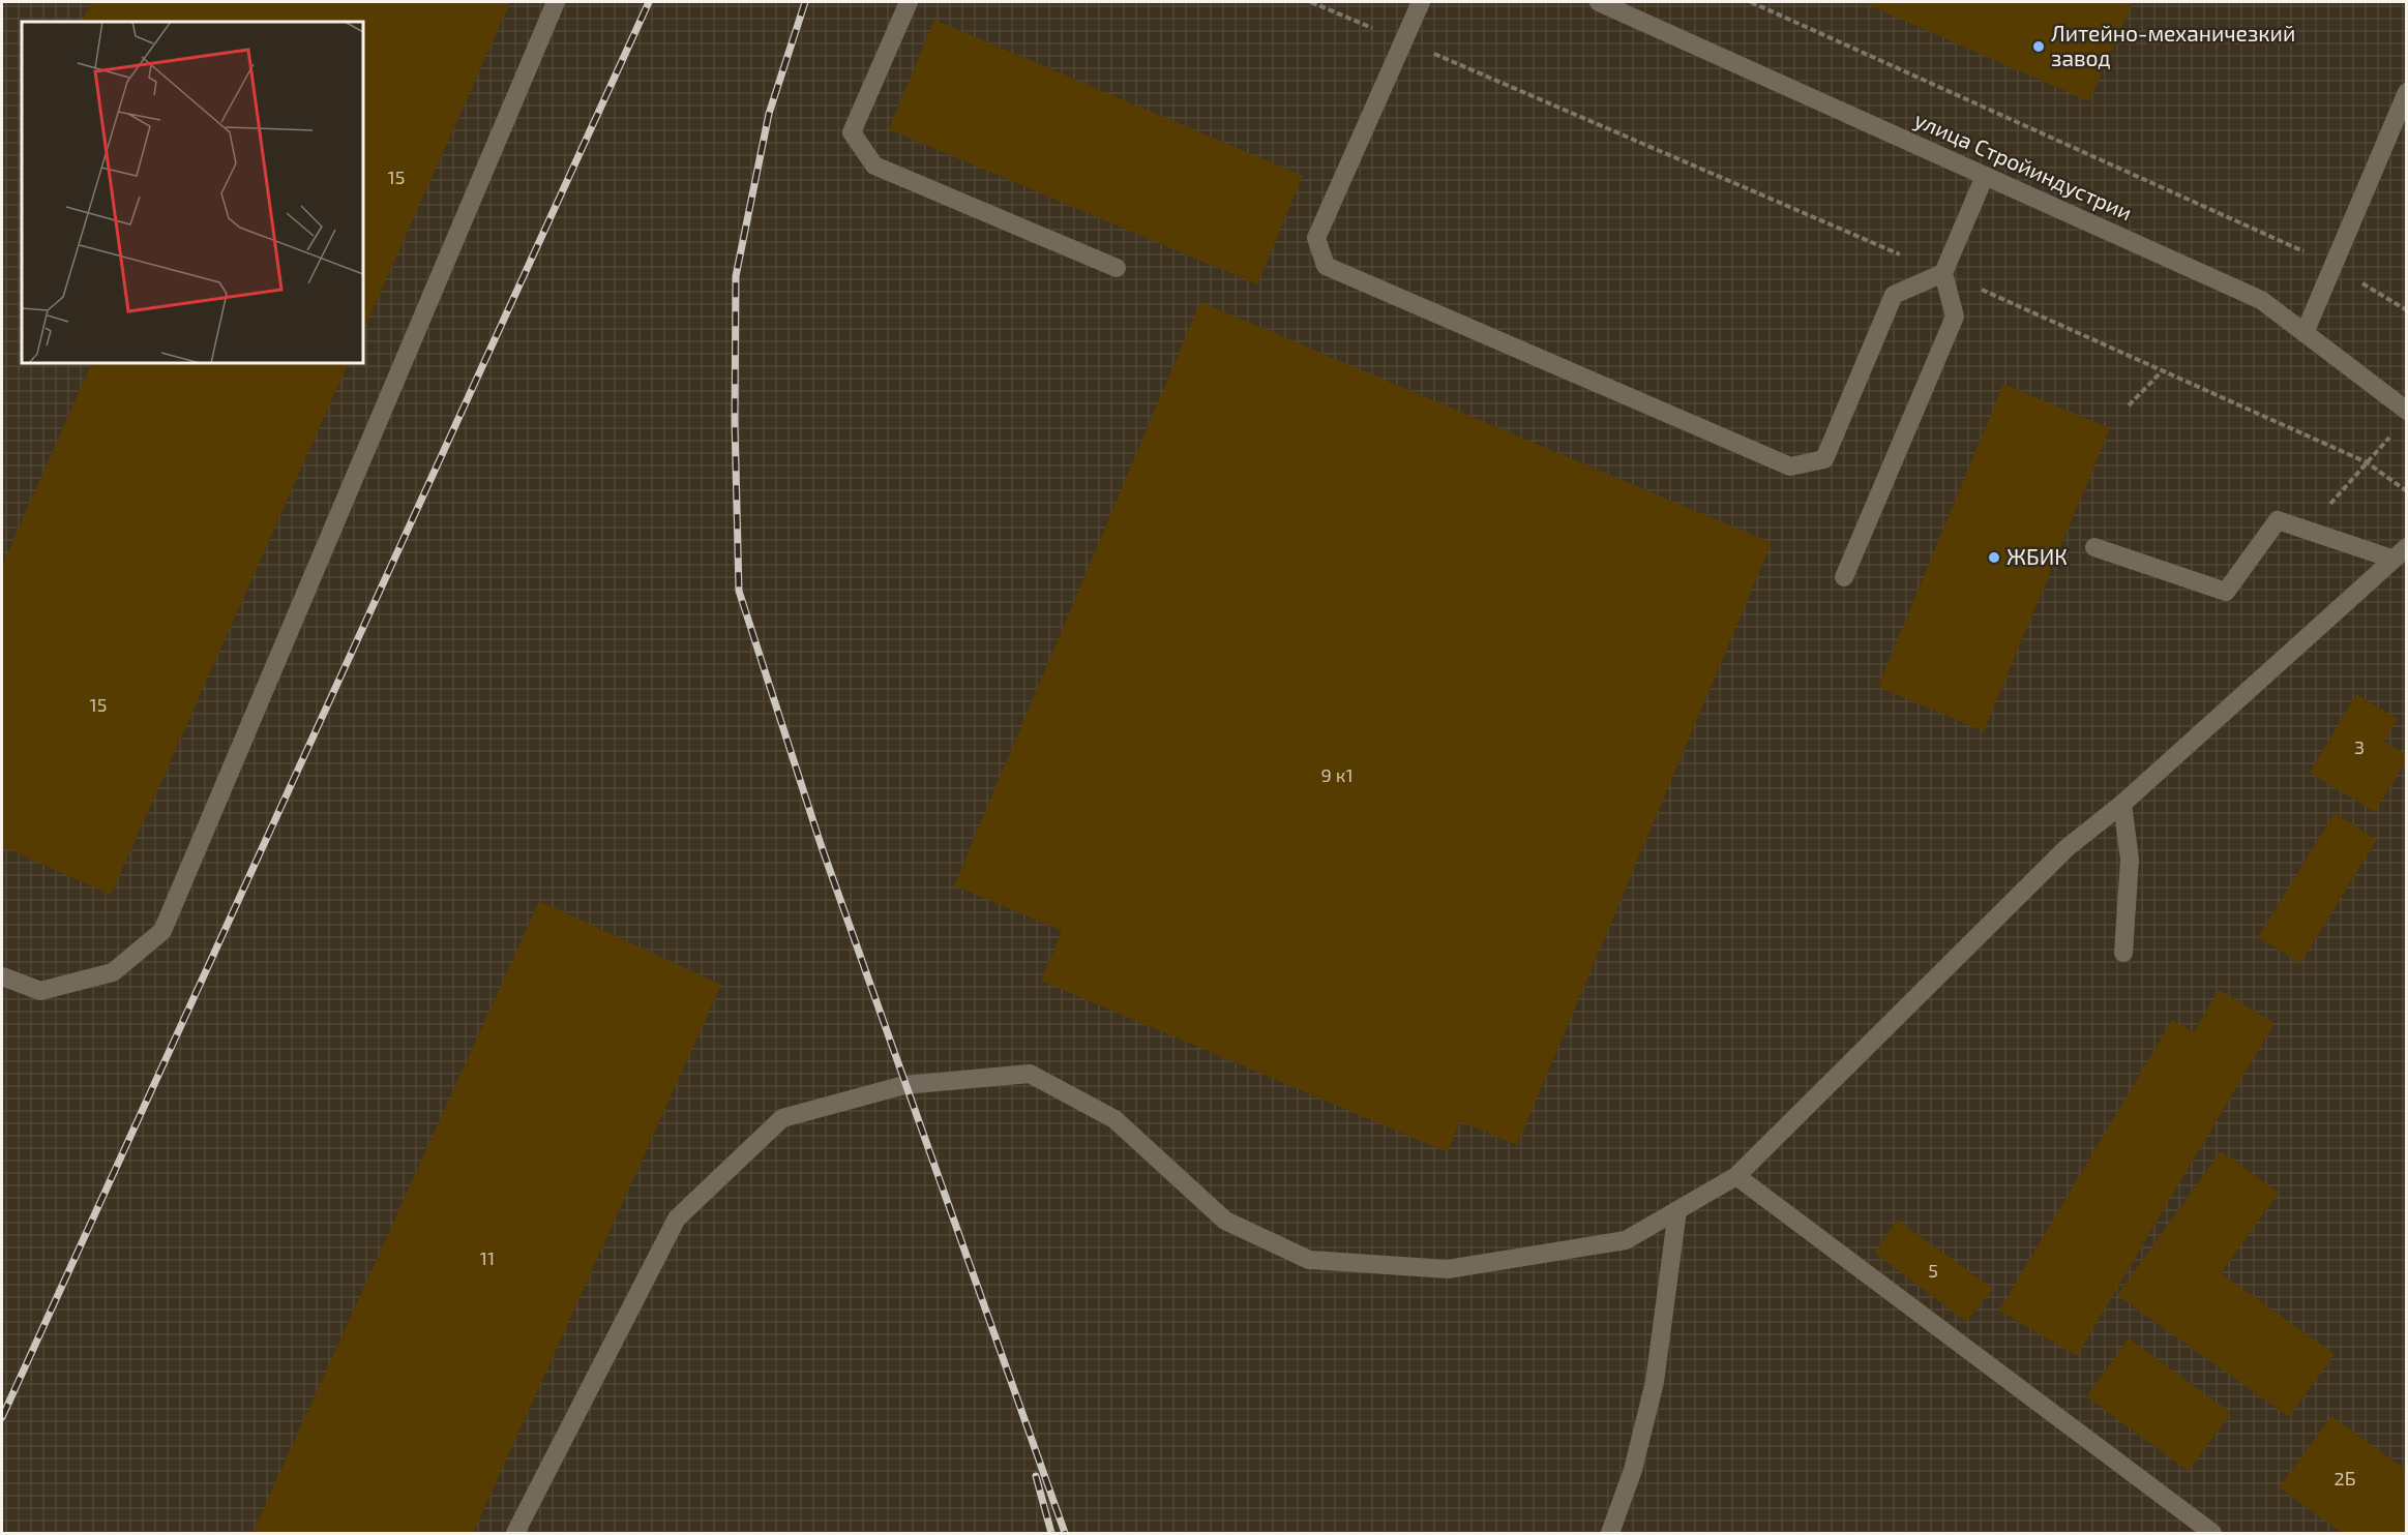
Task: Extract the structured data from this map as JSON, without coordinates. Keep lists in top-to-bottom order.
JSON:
{
  "streets": {
    "street": ["улица Стройиндустрии"]
  },
  "places": ["Литейно-механичезкий завод", "ЖБИК"],
  "house_numbers": [
    "15",
    "15",
    "3",
    "9 к1",
    "11",
    "5",
    "2Б"
  ]
}
